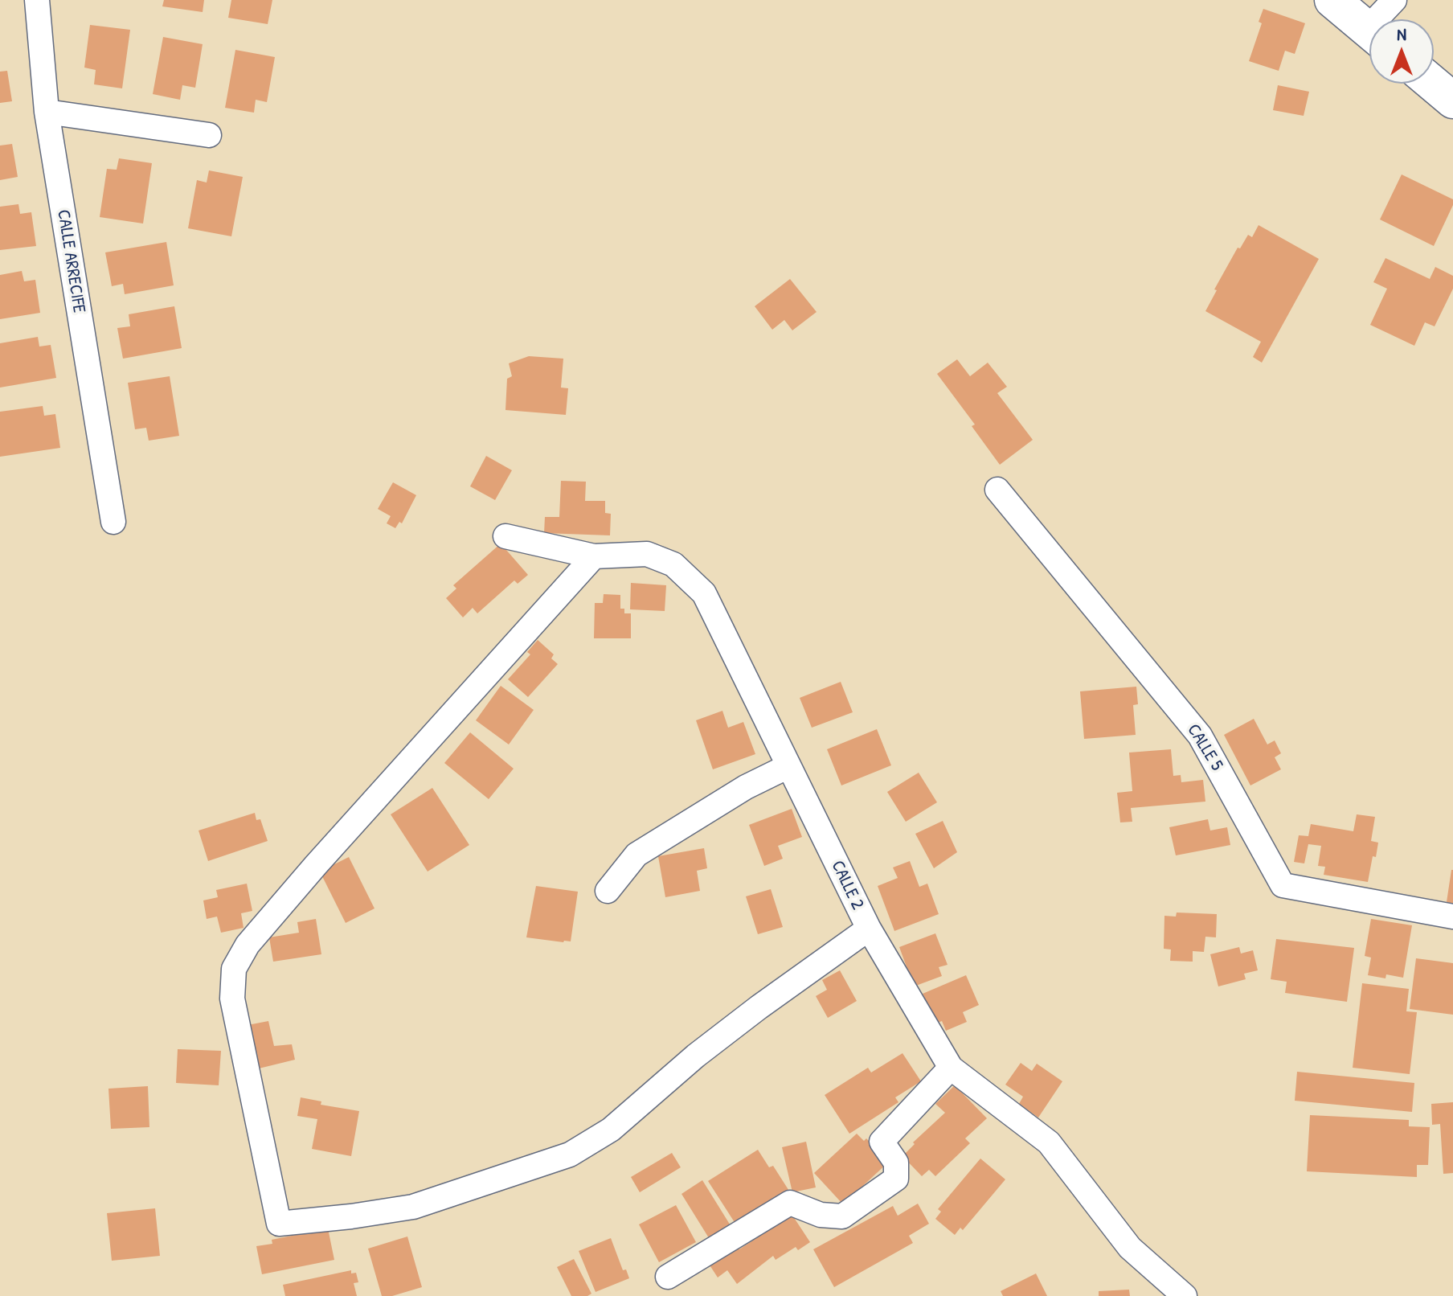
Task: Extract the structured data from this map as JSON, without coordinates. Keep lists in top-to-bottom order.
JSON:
{
  "streets": {
    "street": ["CALLE ARRECIFE", "CALLE 5", "CALLE 2"]
  },
  "north": "top"
}
